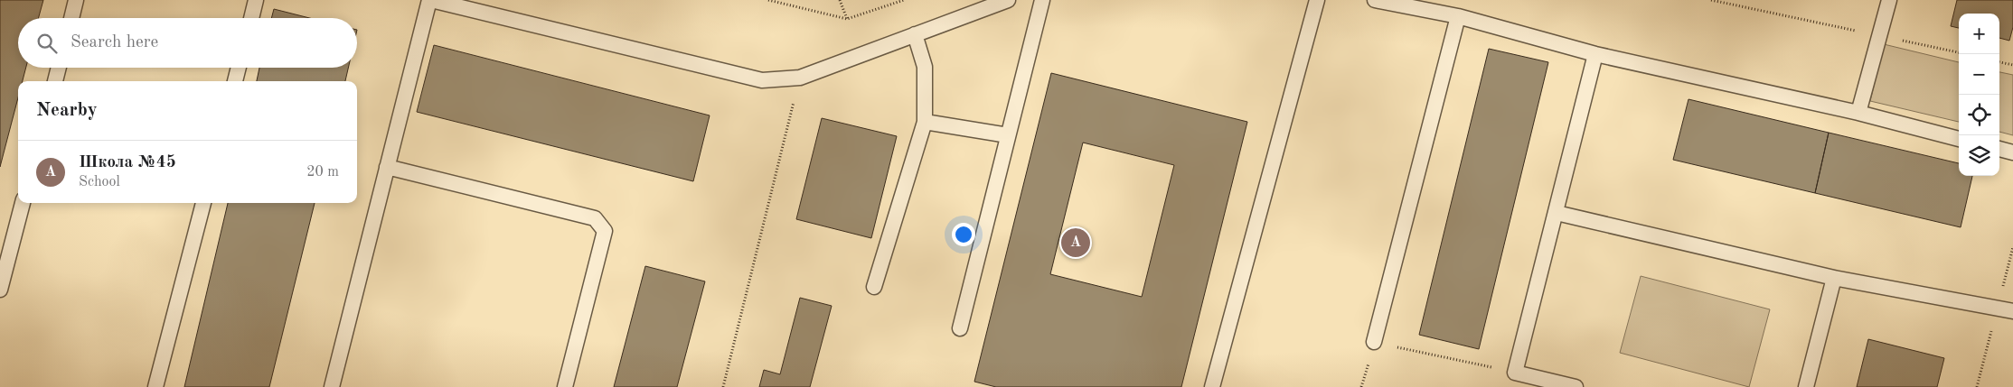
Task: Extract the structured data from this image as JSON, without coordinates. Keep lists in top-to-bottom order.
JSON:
{
  "page": {
    "map_buttons": ["+", "−"],
    "search": "Search here",
    "heading": "Nearby",
    "list": [
      {
        "mark": "A",
        "name": "Школа №45",
        "note": "School",
        "value": "20 m"
      }
    ],
    "pins": "A"
  }
}
